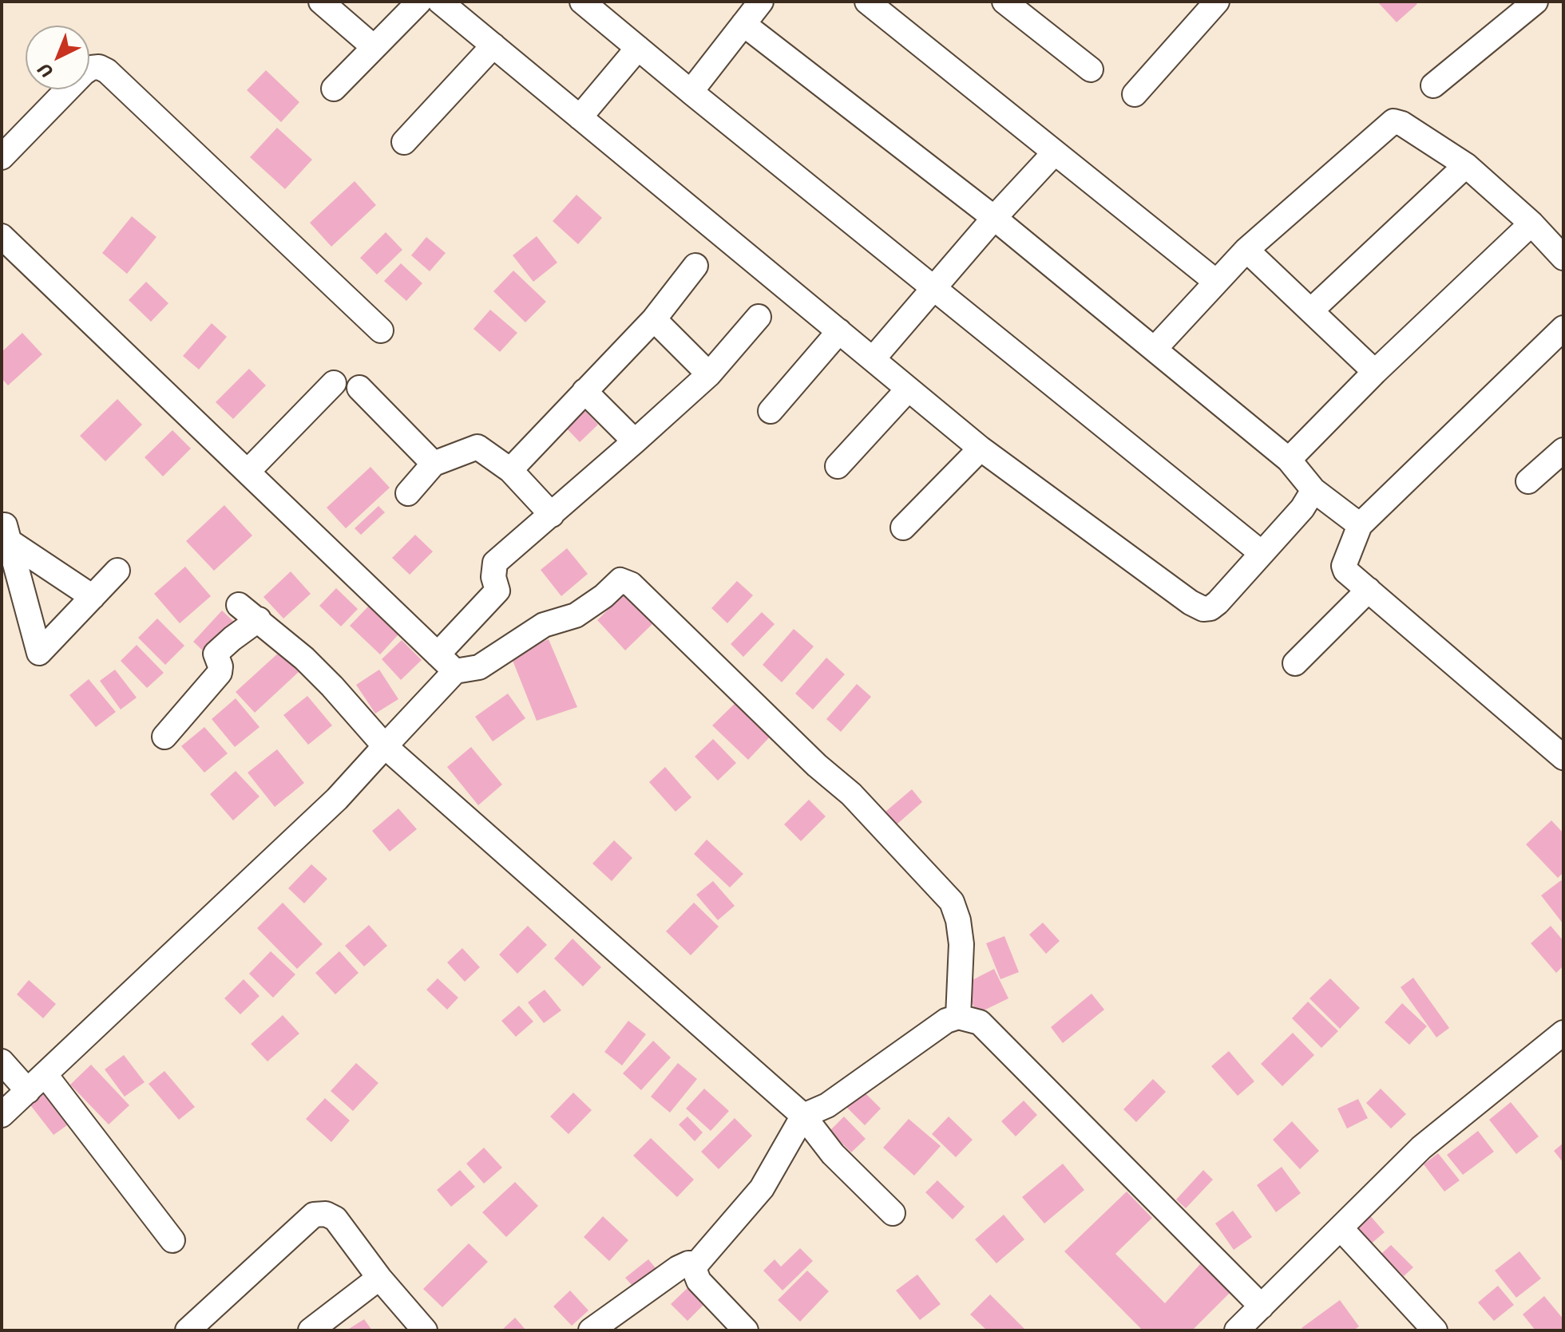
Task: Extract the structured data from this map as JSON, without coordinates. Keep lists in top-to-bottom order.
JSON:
{
  "north": "bottom left"
}
